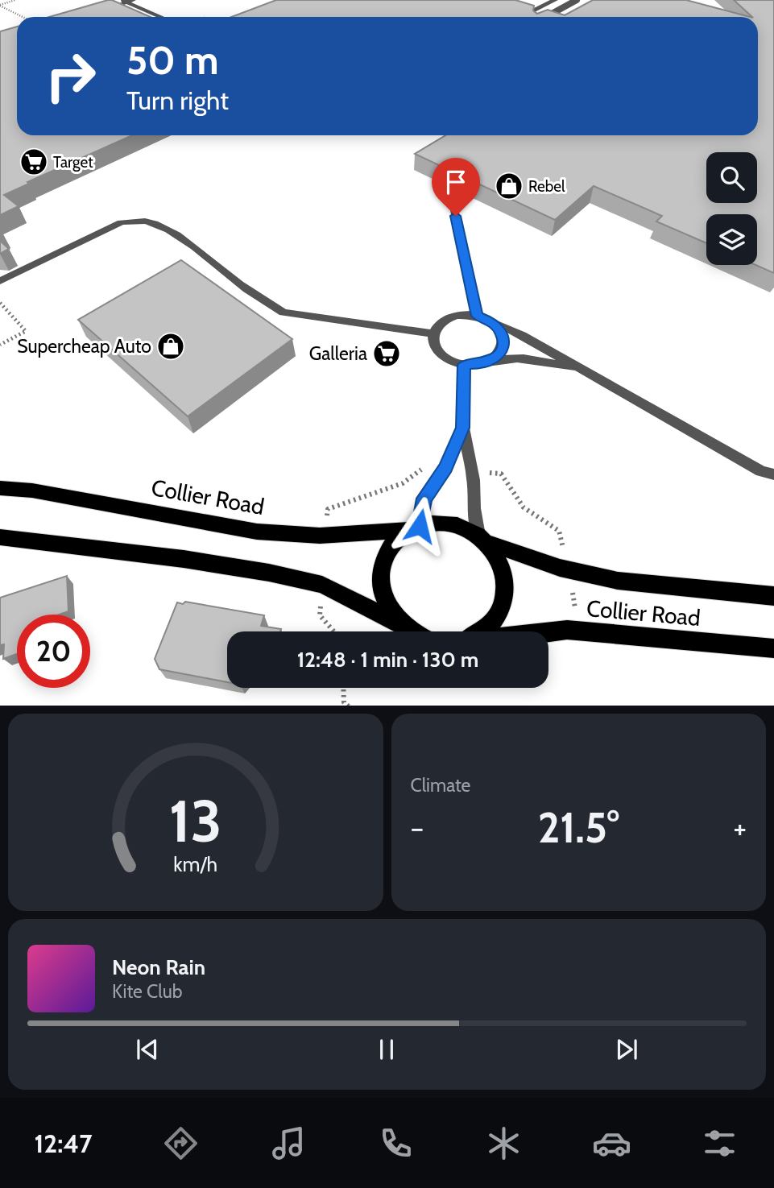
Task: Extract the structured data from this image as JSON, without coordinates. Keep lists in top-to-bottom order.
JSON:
{
  "streets": {
    "main road": ["Collier Road"]
  },
  "places": {
    "supermarket": ["Target", "Galleria"],
    "shop": ["Rebel", "Supercheap Auto"]
  },
  "page": {
    "turn": ["50 m", "Turn right"],
    "limit": "20",
    "trip": "12:48 · 1 min · 130 m",
    "tile": "Climate",
    "heat": ["−", "21.5°", "+"],
    "song": ["Neon Rain", "Kite Club"],
    "tabs": "12:47",
    "gauge": ["13", "km/h"]
  }
}
